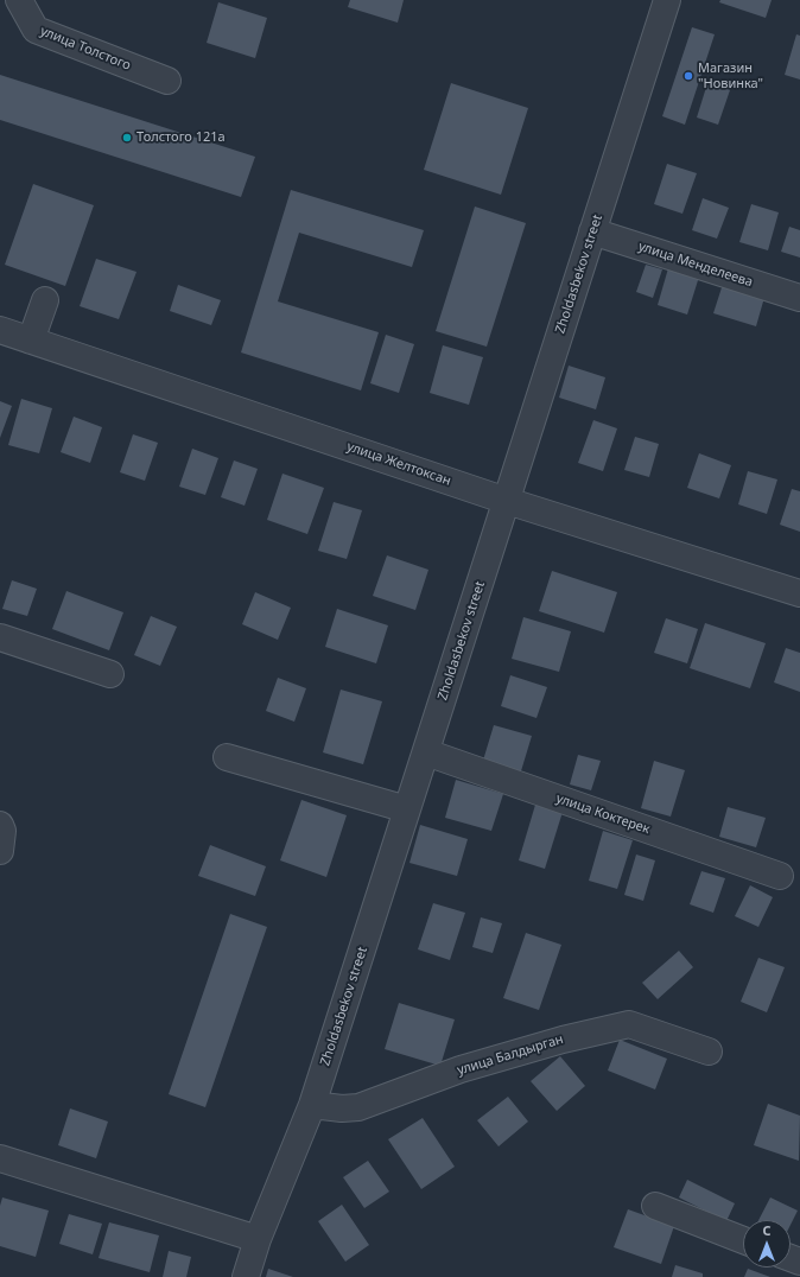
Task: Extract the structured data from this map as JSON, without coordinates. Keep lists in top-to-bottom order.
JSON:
{
  "streets": {
    "street": [
      "улица Толстого",
      "улица Менделеева",
      "Zholdasbekov street",
      "улица Желтоксан",
      "улица Коктерек",
      "улица Балдырган"
    ]
  },
  "crossings": [
    ["улица Менделеева", "Zholdasbekov street"],
    ["Zholdasbekov street", "улица Желтоксан"],
    ["Zholdasbekov street", "улица Коктерек"],
    ["Zholdasbekov street", "улица Балдырган"]
  ],
  "places": ["Магазин \"Новинка\"", "Толстого 121а"],
  "north": "top"
}
